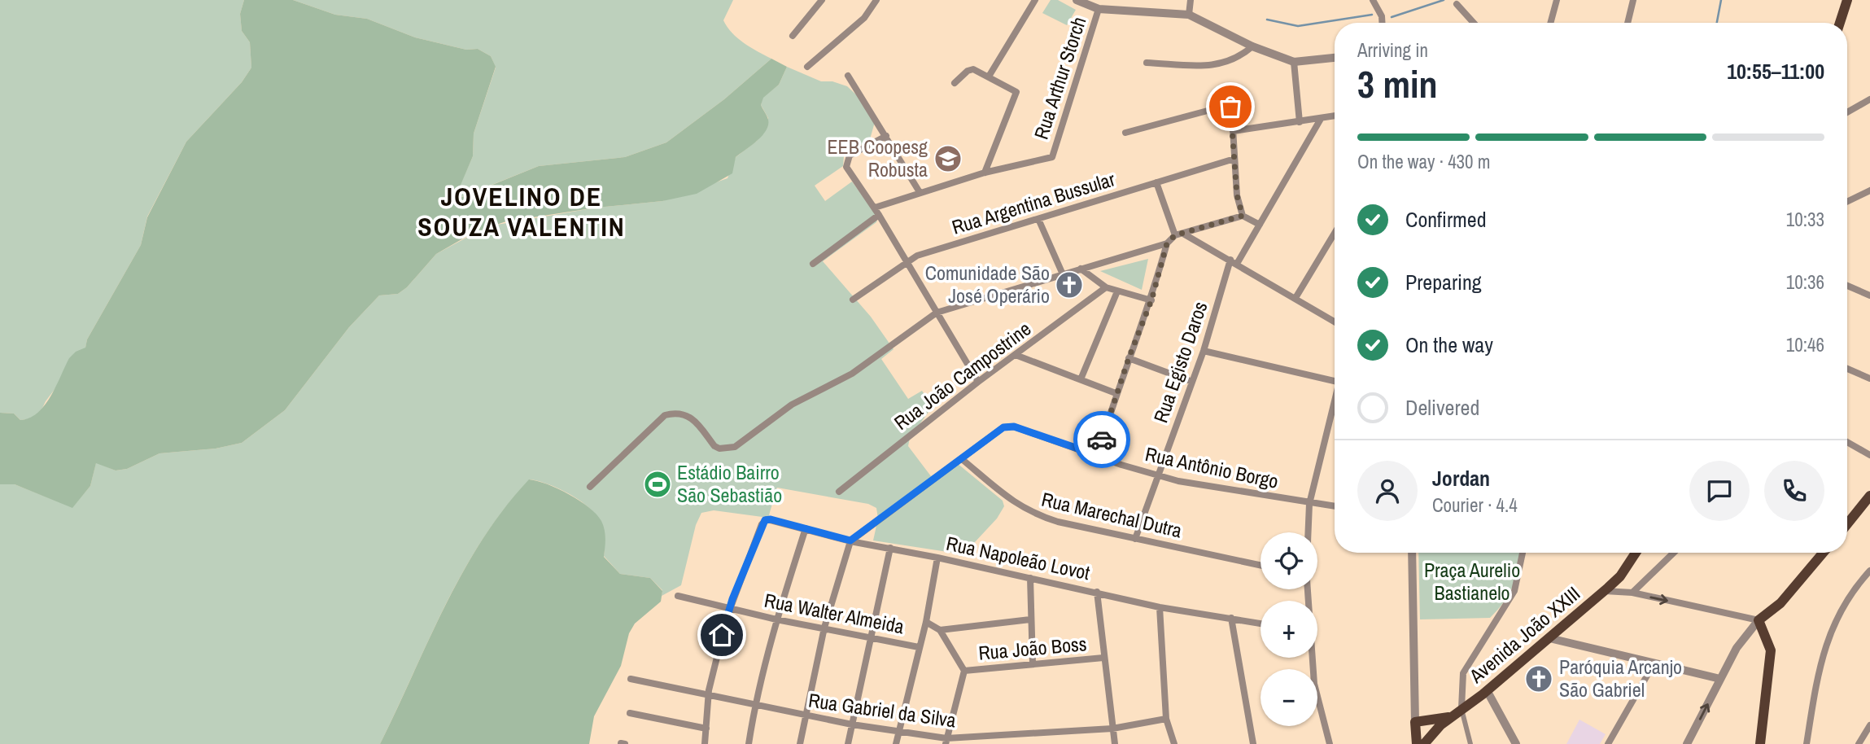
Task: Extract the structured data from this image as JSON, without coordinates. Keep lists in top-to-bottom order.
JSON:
{
  "streets": {
    "main road": ["Avenida João XXIII"],
    "street": [
      "Rua Arthur Storch",
      "Rua Argentina Bussular",
      "Rua Egisto Daros",
      "Rua João Campostrine",
      "Rua Antônio Borgo",
      "Rua Marechal Dutra",
      "Rua Napoleão Lovot",
      "Rua Walter Almeida",
      "Rua João Boss",
      "Rua Gabriel da Silva"
    ]
  },
  "crossings": [
    ["Rua Egisto Daros", "Rua Antônio Borgo"],
    ["Rua Egisto Daros", "Rua Marechal Dutra"],
    ["Rua Antônio Borgo", "Rua Marechal Dutra"],
    ["Rua Napoleão Lovot", "Rua Walter Almeida"]
  ],
  "districts": ["JOVELINO DE SOUZA VALENTIN"],
  "parks": ["Praça Aurelio Bastianelo"],
  "places": {
    "school or university": ["EEB Coopesg Robusta"],
    "church": ["Comunidade São José Operário", "Paróquia Arcanjo São Gabriel"],
    "sports": ["Estádio Bairro São Sebastião"]
  },
  "page": {
    "heading": ["3 min", "Arriving in", "10:55–11:00"],
    "panel": ["Jordan", "Courier · 4.4"],
    "bar": "On the way · 430 m",
    "list": [
      ["Confirmed", "10:33"],
      ["Preparing", "10:36"],
      ["On the way", "10:46"],
      "Delivered"
    ],
    "map_buttons": ["+", "−"]
  }
}
